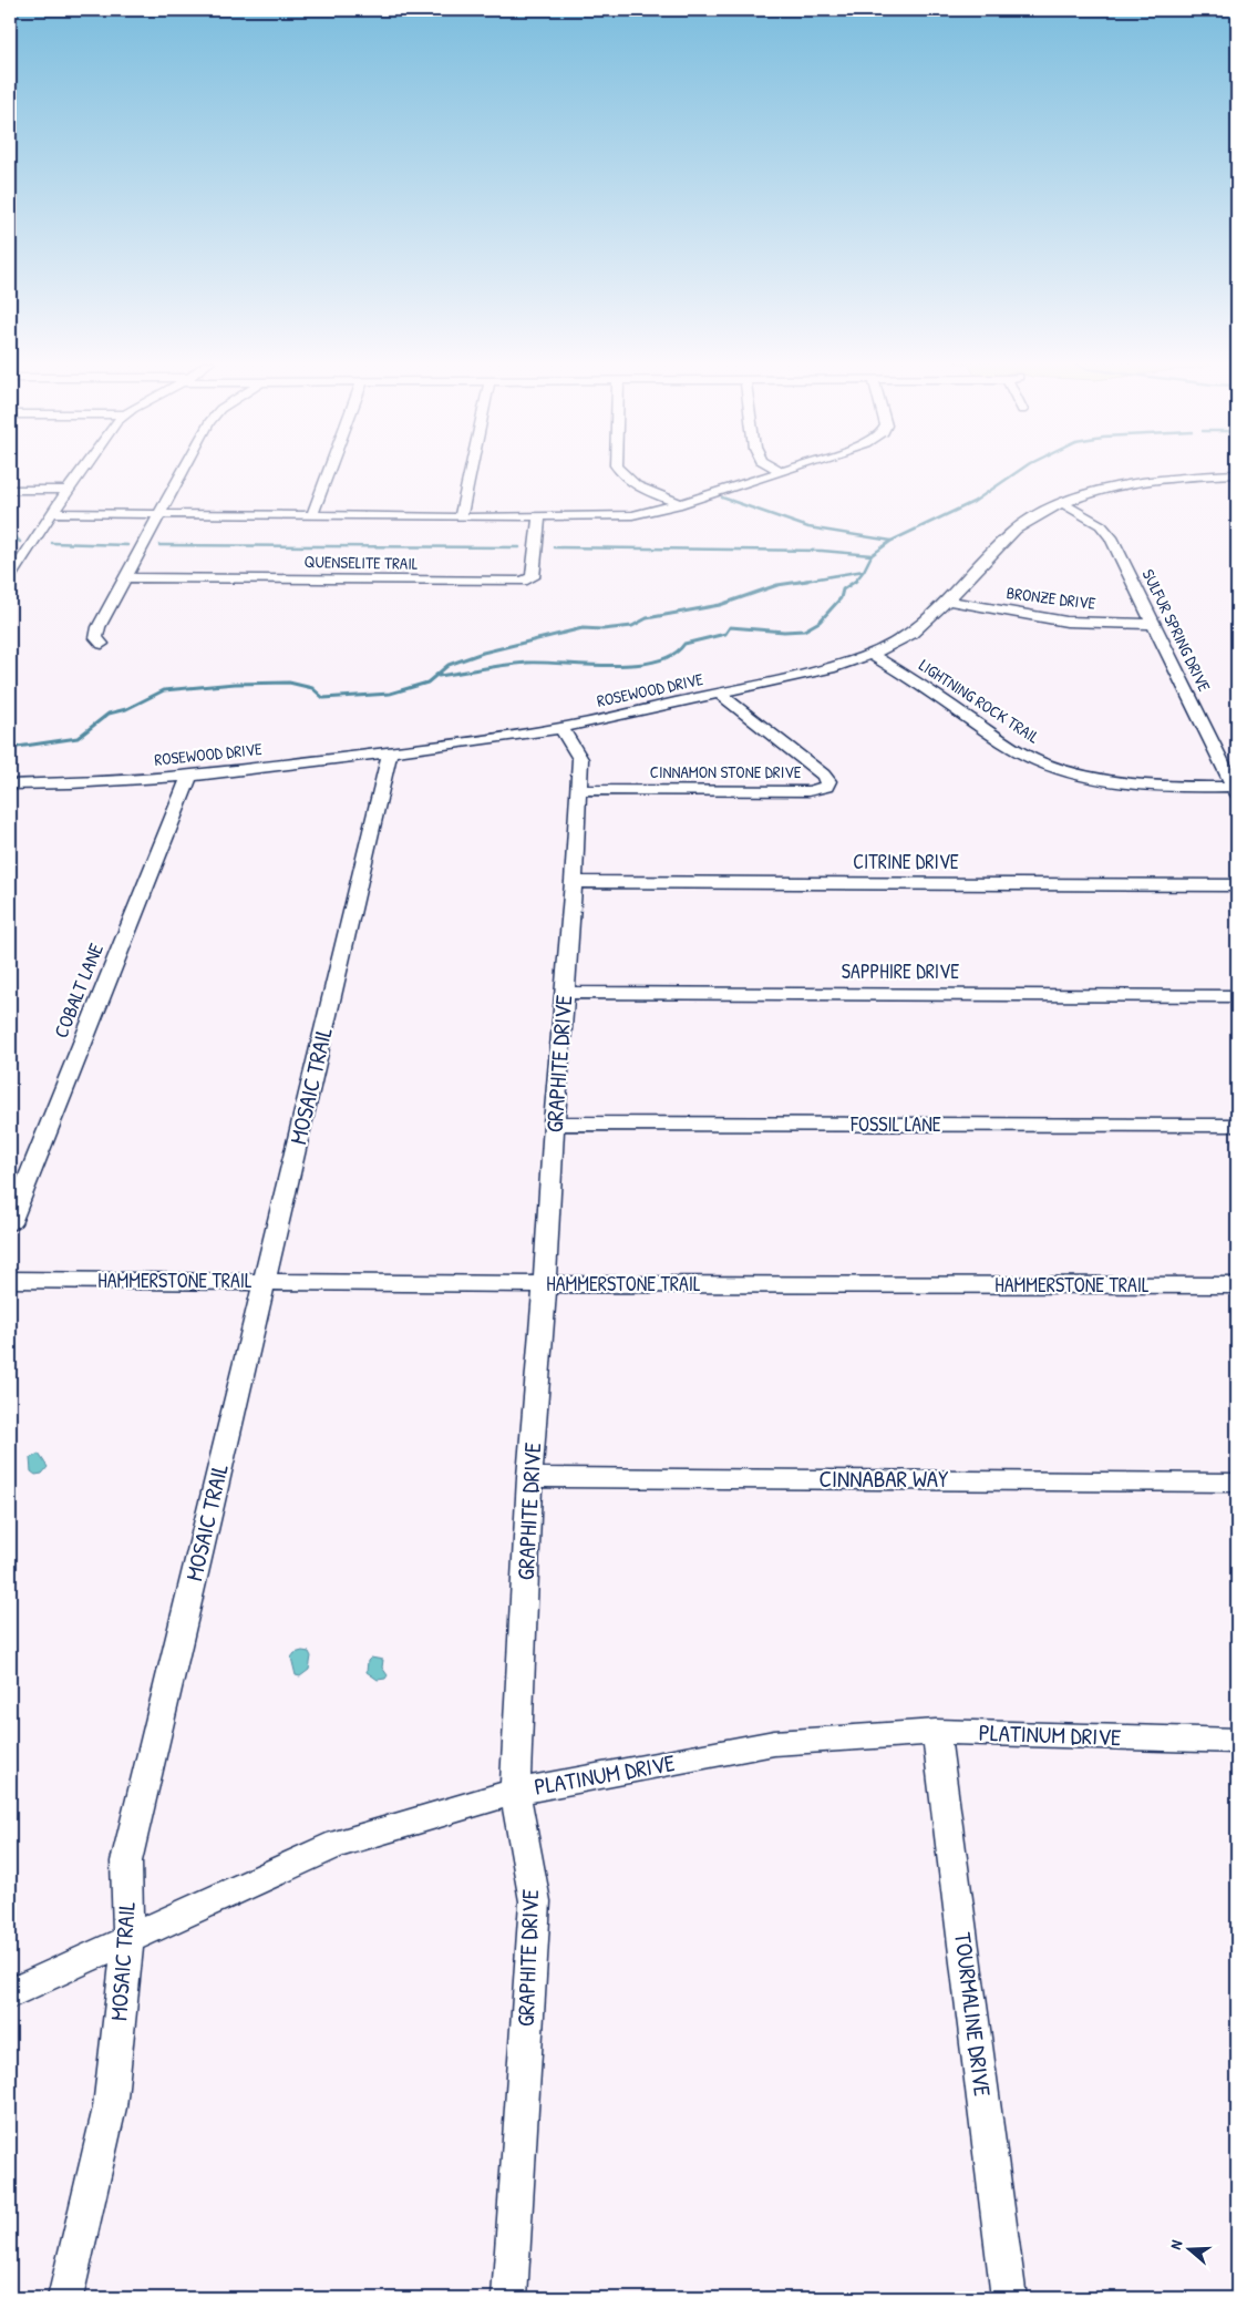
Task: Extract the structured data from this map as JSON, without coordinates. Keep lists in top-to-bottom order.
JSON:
{
  "streets": {
    "street": [
      "QUENSELITE TRAIL",
      "BRONZE DRIVE",
      "SULFUR SPRING DRIVE",
      "ROSEWOOD DRIVE",
      "LIGHTNING ROCK TRAIL",
      "CINNAMON STONE DRIVE",
      "CITRINE DRIVE",
      "SAPPHIRE DRIVE",
      "COBALT LANE",
      "GRAPHITE DRIVE",
      "MOSAIC TRAIL",
      "FOSSIL LANE",
      "HAMMERSTONE TRAIL",
      "CINNABAR WAY",
      "PLATINUM DRIVE",
      "TOURMALINE DRIVE"
    ]
  },
  "crossings": [
    ["BRONZE DRIVE", "SULFUR SPRING DRIVE"],
    ["BRONZE DRIVE", "ROSEWOOD DRIVE"],
    ["SULFUR SPRING DRIVE", "ROSEWOOD DRIVE"],
    ["SULFUR SPRING DRIVE", "LIGHTNING ROCK TRAIL"],
    ["ROSEWOOD DRIVE", "LIGHTNING ROCK TRAIL"],
    ["ROSEWOOD DRIVE", "CINNAMON STONE DRIVE"],
    ["ROSEWOOD DRIVE", "COBALT LANE"],
    ["ROSEWOOD DRIVE", "GRAPHITE DRIVE"],
    ["ROSEWOOD DRIVE", "MOSAIC TRAIL"],
    ["CINNAMON STONE DRIVE", "GRAPHITE DRIVE"],
    ["CITRINE DRIVE", "GRAPHITE DRIVE"],
    ["SAPPHIRE DRIVE", "GRAPHITE DRIVE"],
    ["GRAPHITE DRIVE", "FOSSIL LANE"],
    ["GRAPHITE DRIVE", "HAMMERSTONE TRAIL"],
    ["GRAPHITE DRIVE", "CINNABAR WAY"],
    ["GRAPHITE DRIVE", "PLATINUM DRIVE"],
    ["MOSAIC TRAIL", "HAMMERSTONE TRAIL"],
    ["MOSAIC TRAIL", "PLATINUM DRIVE"],
    ["PLATINUM DRIVE", "TOURMALINE DRIVE"]
  ],
  "north": "left"
}
